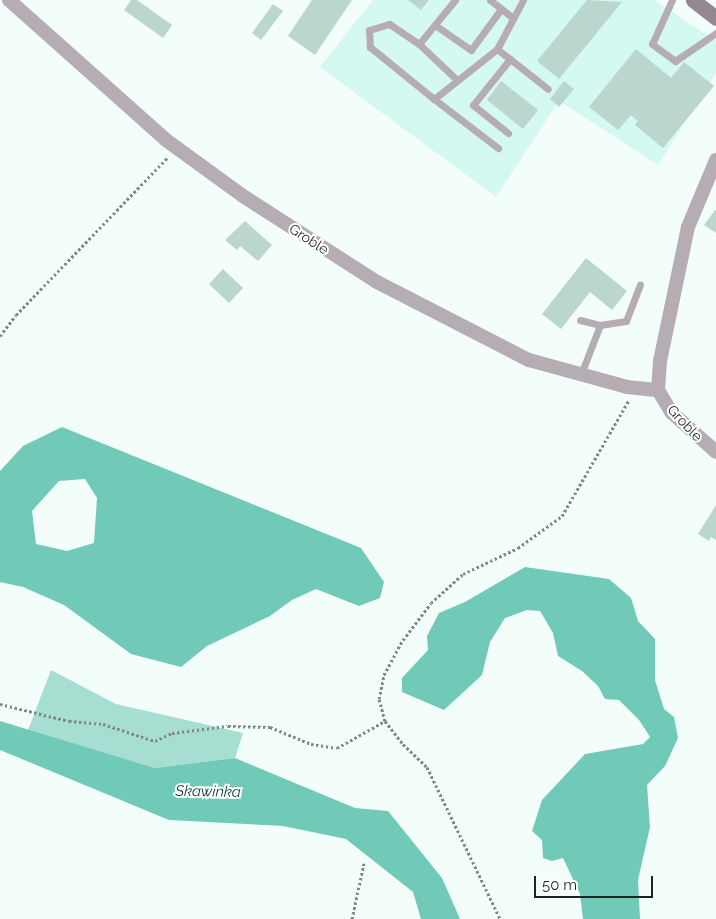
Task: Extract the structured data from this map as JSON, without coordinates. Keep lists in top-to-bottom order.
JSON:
{
  "streets": {
    "street": ["Groble"]
  },
  "water": ["Skawinka"],
  "scale_bar": "50 m"
}
